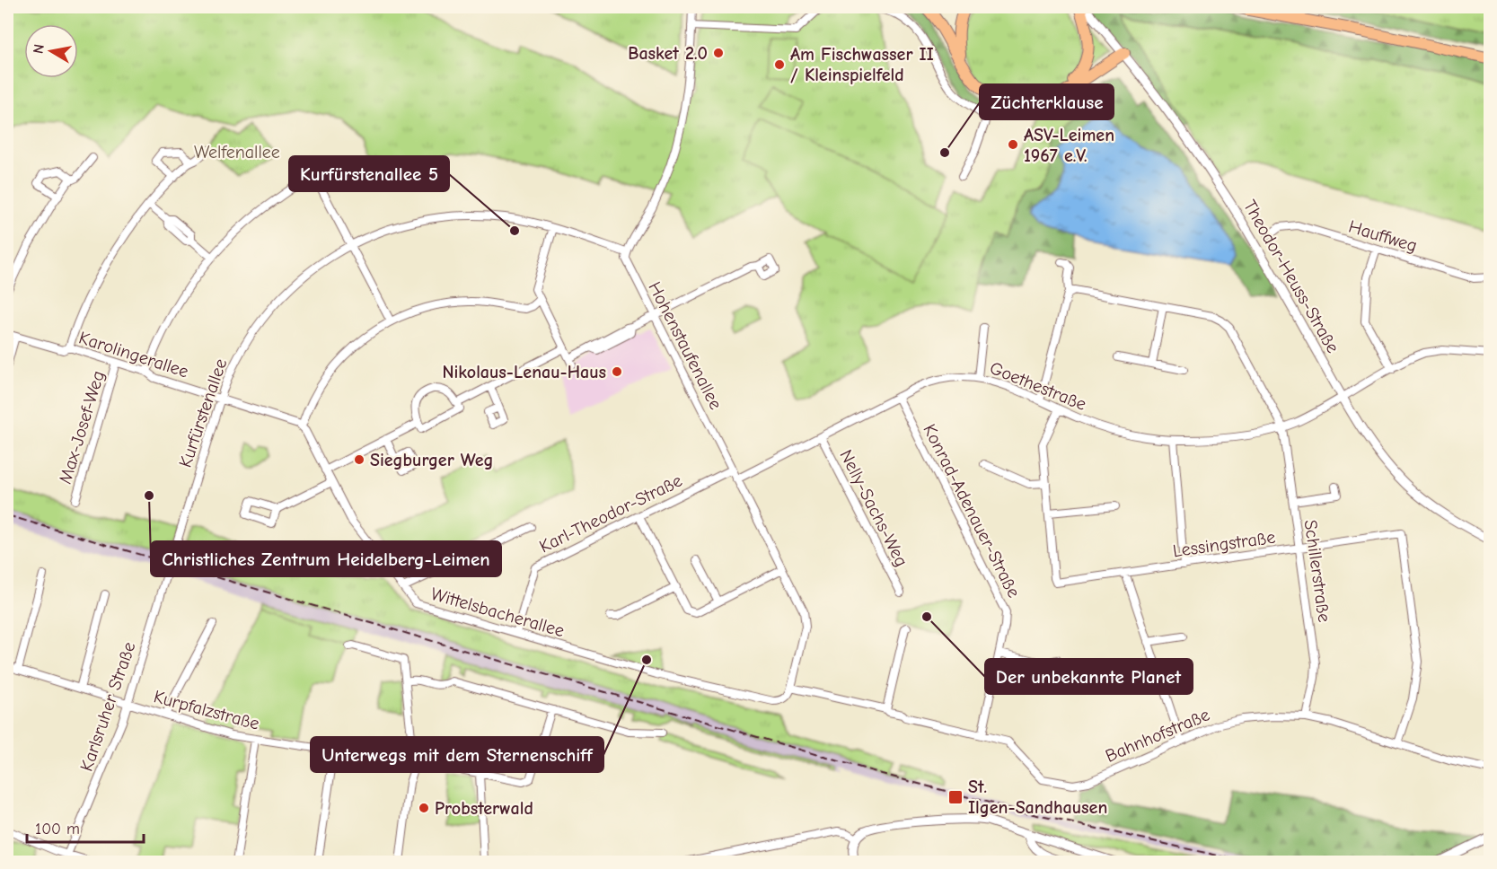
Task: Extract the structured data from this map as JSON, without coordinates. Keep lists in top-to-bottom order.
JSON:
{
  "streets": {
    "street": [
      "Hauffweg",
      "Theodor-Heuss-Straße",
      "Hohenstaufenallee",
      "Karolingerallee",
      "Goethestraße",
      "Kurfürstenallee",
      "Max-Josef-Weg",
      "Nelly-Sachs-Weg",
      "Konrad-Adenauer-Straße",
      "Karl-Theodor-Straße",
      "Lessingstraße",
      "Schillerstraße",
      "Wittelsbacherallee",
      "Karlsruher Straße",
      "Kurpfalzstraße",
      "Bahnhofstraße"
    ]
  },
  "crossings": [
    ["Theodor-Heuss-Straße", "Goethestraße"],
    ["Hohenstaufenallee", "Goethestraße"],
    ["Hohenstaufenallee", "Kurfürstenallee"],
    ["Hohenstaufenallee", "Karl-Theodor-Straße"],
    ["Hohenstaufenallee", "Wittelsbacherallee"],
    ["Hohenstaufenallee", "Bahnhofstraße"],
    ["Karolingerallee", "Kurfürstenallee"],
    ["Karolingerallee", "Max-Josef-Weg"],
    ["Goethestraße", "Nelly-Sachs-Weg"],
    ["Goethestraße", "Konrad-Adenauer-Straße"],
    ["Goethestraße", "Schillerstraße"],
    ["Kurfürstenallee", "Karlsruher Straße"],
    ["Konrad-Adenauer-Straße", "Bahnhofstraße"],
    ["Karl-Theodor-Straße", "Wittelsbacherallee"],
    ["Lessingstraße", "Schillerstraße"],
    ["Lessingstraße", "Bahnhofstraße"],
    ["Schillerstraße", "Bahnhofstraße"],
    ["Wittelsbacherallee", "Bahnhofstraße"],
    ["Karlsruher Straße", "Kurpfalzstraße"]
  ],
  "parks": ["Welfenallee"],
  "places": {
    "other": [
      "Basket 2.0",
      "Am Fischwasser II / Kleinspielfeld",
      "ASV-Leimen 1967 e.V.",
      "Züchterklause",
      "Kurfürstenallee 5",
      "Nikolaus-Lenau-Haus",
      "Siegburger Weg",
      "Christliches Zentrum Heidelberg-Leimen",
      "Der unbekannte Planet",
      "Unterwegs mit dem Sternenschiff",
      "Probsterwald"
    ],
    "transit": ["St. Ilgen-Sandhausen"]
  },
  "scale_bar": "100 m",
  "north": "left"
}
